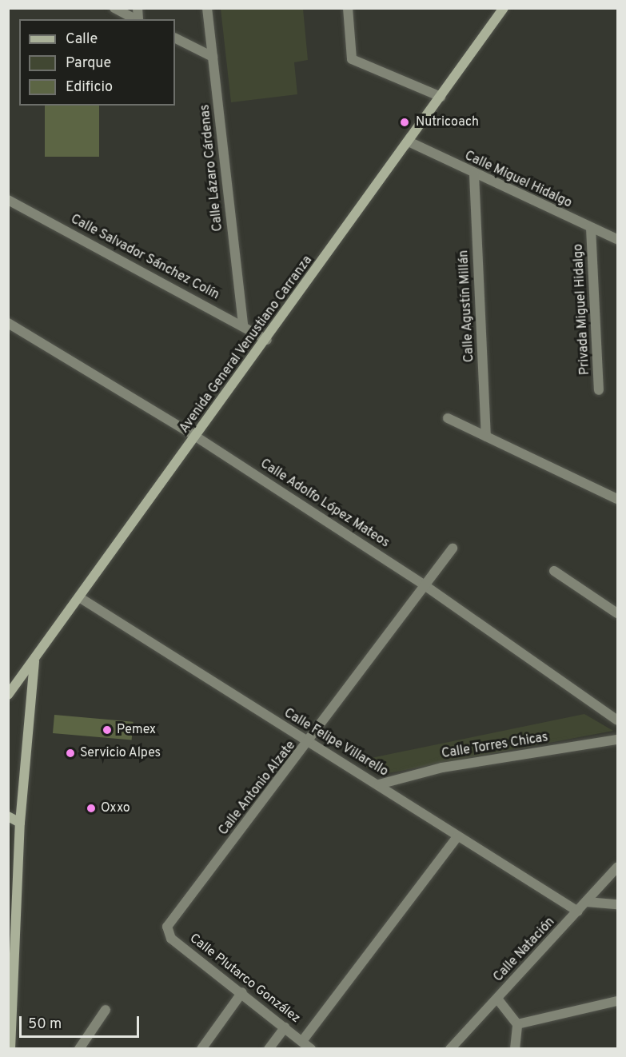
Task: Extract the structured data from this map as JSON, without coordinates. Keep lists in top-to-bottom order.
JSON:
{
  "streets": {
    "main road": ["Avenida General Venustiano Carranza"],
    "street": [
      "Calle Lázaro Cárdenas",
      "Calle Miguel Hidalgo",
      "Calle Salvador Sánchez Colín",
      "Calle Agustín Millán",
      "Privada Miguel Hidalgo",
      "Calle Adolfo López Mateos",
      "Calle Felipe Villarello",
      "Calle Torres Chicas",
      "Calle Antonio Alzate",
      "Calle Natación",
      "Calle Plutarco González"
    ]
  },
  "crossings": [
    ["Calle Lázaro Cárdenas", "Calle Salvador Sánchez Colín"],
    ["Calle Miguel Hidalgo", "Calle Agustín Millán"],
    ["Calle Miguel Hidalgo", "Privada Miguel Hidalgo"],
    ["Calle Miguel Hidalgo", "Avenida General Venustiano Carranza"],
    ["Calle Salvador Sánchez Colín", "Avenida General Venustiano Carranza"],
    ["Avenida General Venustiano Carranza", "Calle Adolfo López Mateos"],
    ["Avenida General Venustiano Carranza", "Calle Felipe Villarello"],
    ["Calle Adolfo López Mateos", "Calle Antonio Alzate"],
    ["Calle Felipe Villarello", "Calle Torres Chicas"],
    ["Calle Felipe Villarello", "Calle Antonio Alzate"],
    ["Calle Felipe Villarello", "Calle Natación"],
    ["Calle Antonio Alzate", "Calle Plutarco González"]
  ],
  "places": [
    "Nutricoach",
    "Pemex",
    "Servicio Alpes",
    "Oxxo"
  ],
  "legend": ["Calle", "Parque", "Edificio"],
  "scale_bar": "50 m"
}
